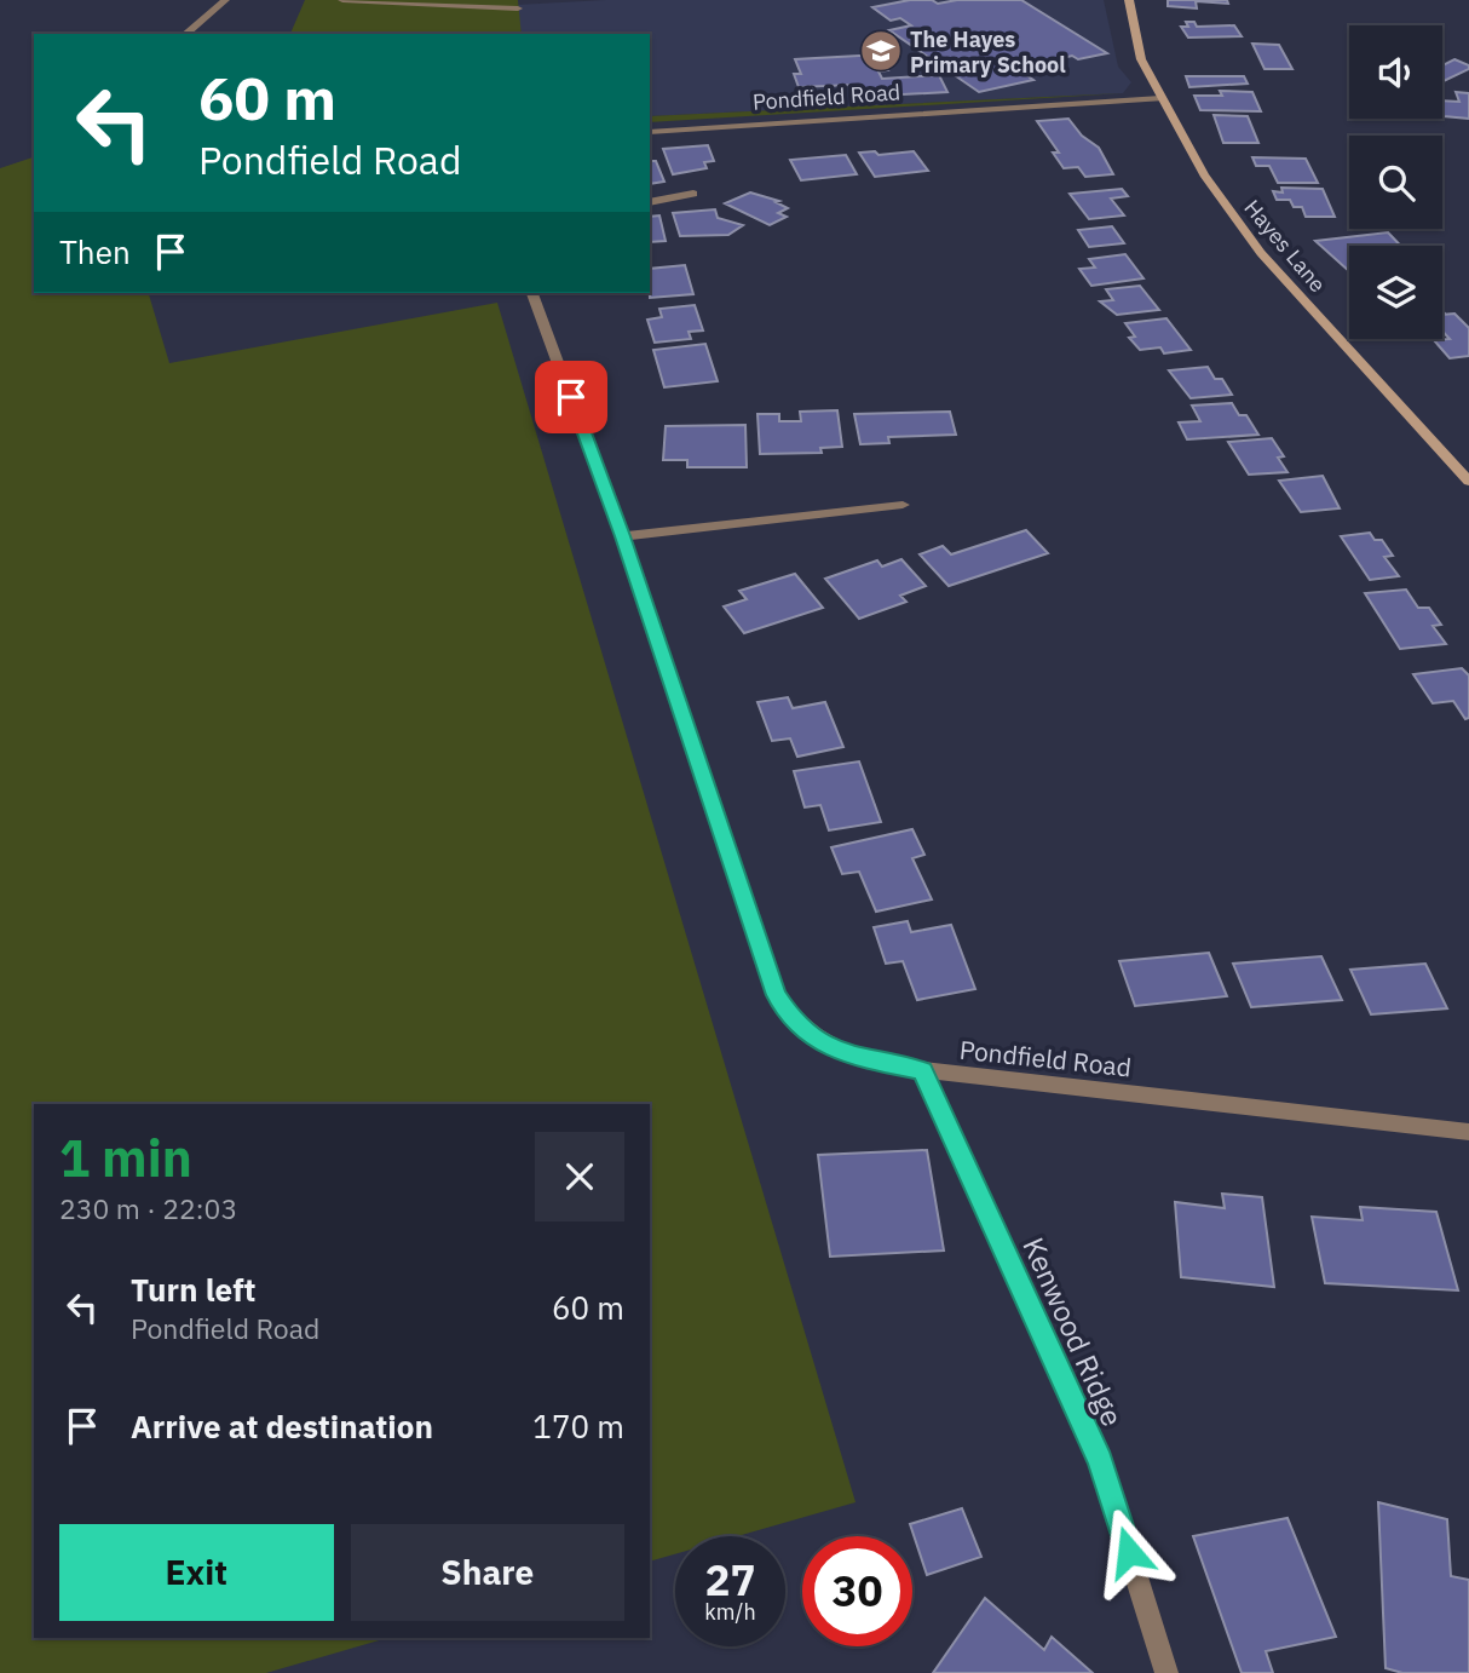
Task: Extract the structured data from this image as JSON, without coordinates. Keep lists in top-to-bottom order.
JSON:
{
  "streets": {
    "street": ["Pondfield Road", "Hayes Lane", "Kenwood Ridge"]
  },
  "crossings": [
    ["Pondfield Road", "Hayes Lane"],
    ["Pondfield Road", "Kenwood Ridge"]
  ],
  "places": {
    "school or university": ["The Hayes Primary School"]
  },
  "page": {
    "turn": ["60 m", "Pondfield Road"],
    "then": "Then",
    "heading": ["1 min", "230 m · 22:03"],
    "list": [
      {
        "name": "Turn left",
        "note": "Pondfield Road",
        "value": "60 m"
      },
      {
        "name": "Arrive at destination",
        "value": "170 m"
      }
    ],
    "buttons": ["Exit", "Share"],
    "speed": "27 km/h",
    "limit": "30"
  }
}
